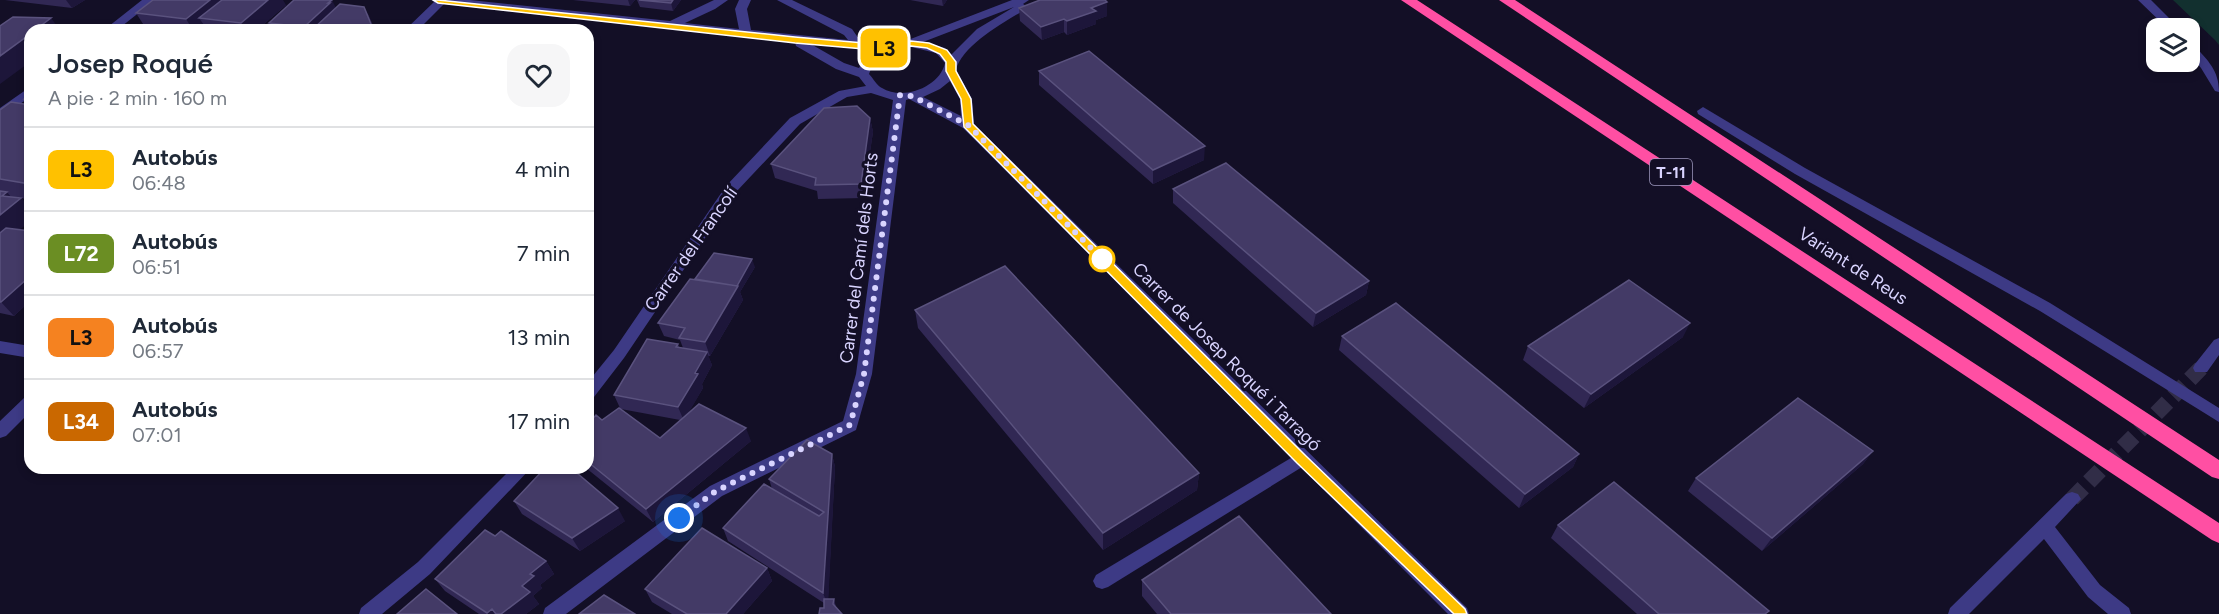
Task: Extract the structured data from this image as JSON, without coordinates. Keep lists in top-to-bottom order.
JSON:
{
  "streets": {
    "highway": ["T-11", "Variant de Reus"],
    "street": ["Carrer del Francolí", "Carrer del Camí dels Horts", "Carrer de Josep Roqué i Tarragó"]
  },
  "crossings": [
    ["Carrer del Francolí", "Carrer del Camí dels Horts"],
    ["Carrer del Francolí", "Carrer de Josep Roqué i Tarragó"],
    ["Carrer del Camí dels Horts", "Carrer de Josep Roqué i Tarragó"]
  ],
  "lines": ["bus line L3"],
  "page": {
    "on_map": "L3",
    "heading": ["Josep Roqué", "A pie · 2 min · 160 m"],
    "list": [
      {
        "mark": "L3",
        "name": "Autobús",
        "note": "06:48",
        "value": "4 min"
      },
      {
        "mark": "L72",
        "name": "Autobús",
        "note": "06:51",
        "value": "7 min"
      },
      {
        "mark": "L3",
        "name": "Autobús",
        "note": "06:57",
        "value": "13 min"
      },
      {
        "mark": "L34",
        "name": "Autobús",
        "note": "07:01",
        "value": "17 min"
      }
    ]
  }
}
